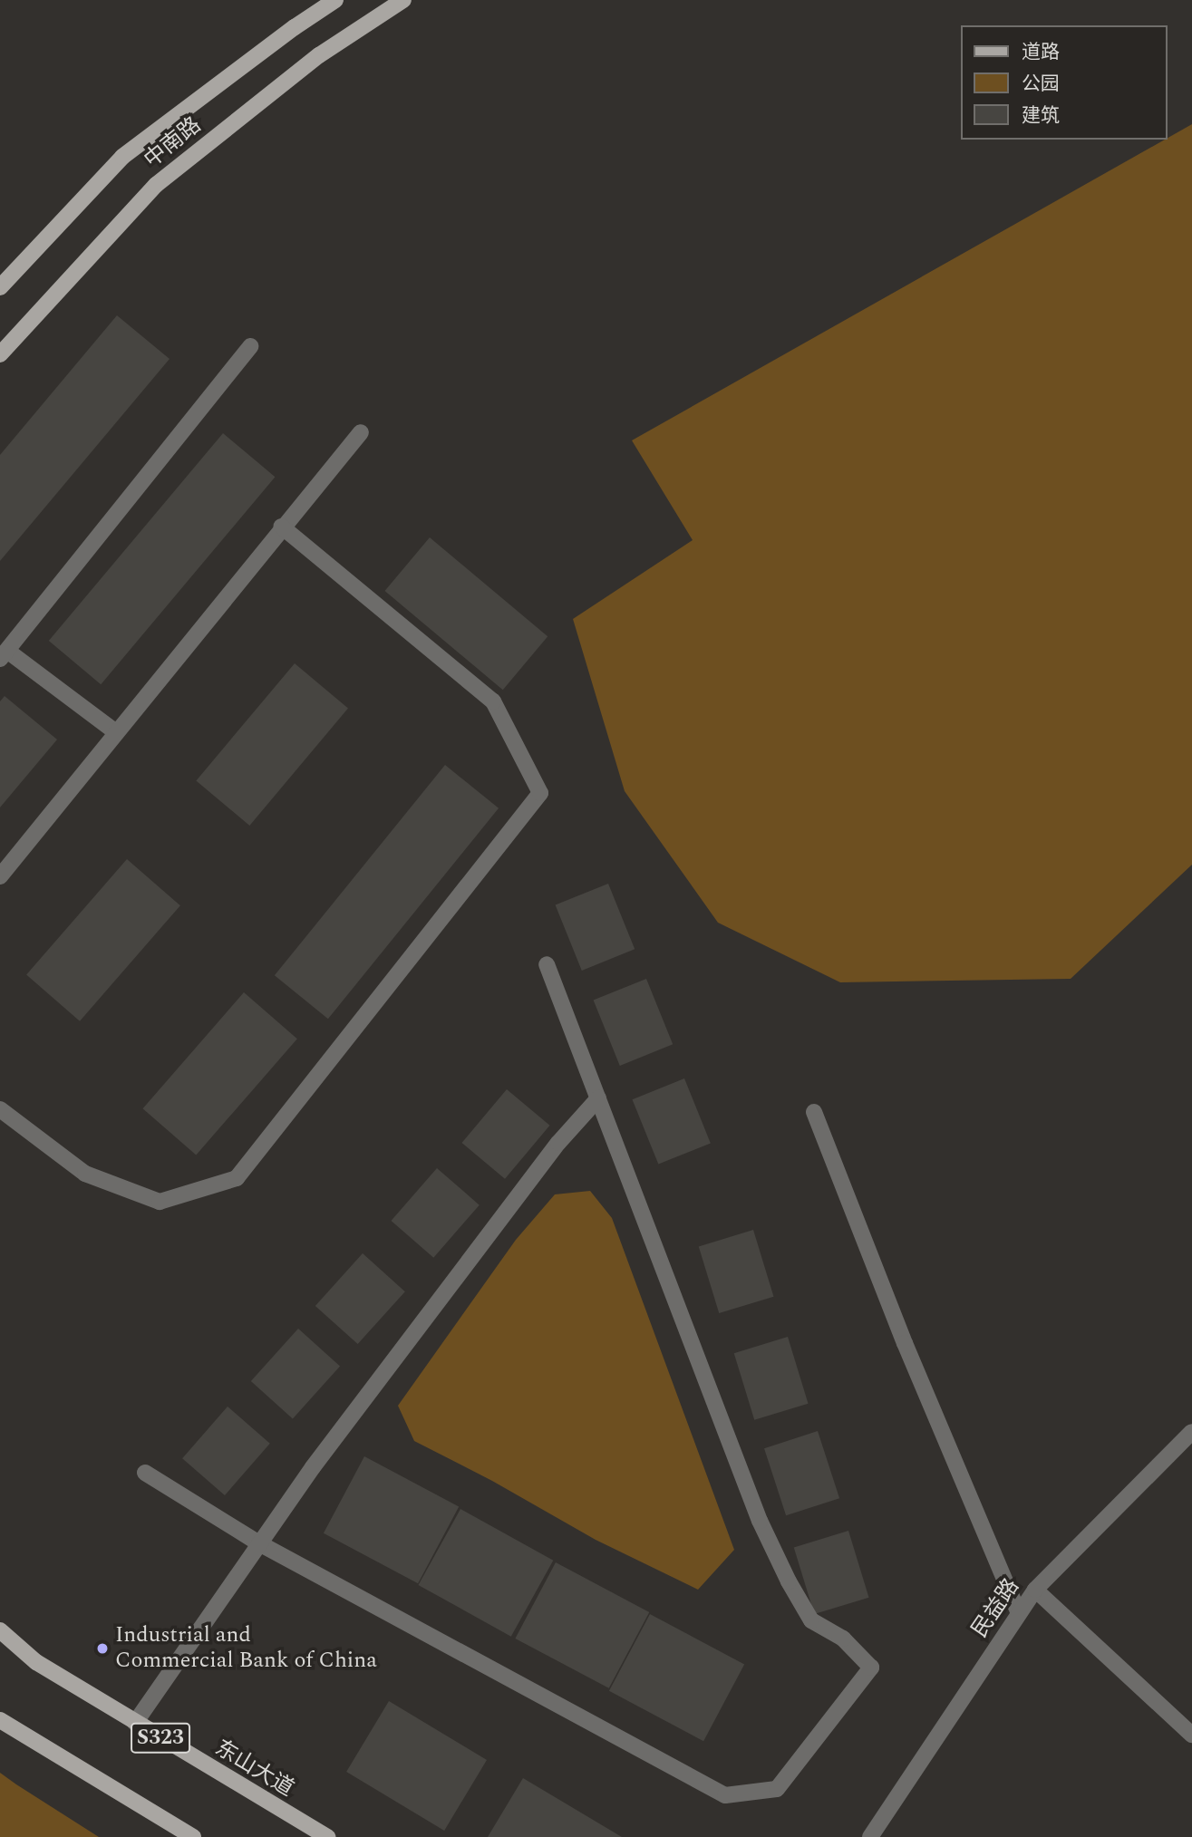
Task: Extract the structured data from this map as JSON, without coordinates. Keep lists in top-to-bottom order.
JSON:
{
  "streets": {
    "main road": ["中南路", "S323", "东山大道"],
    "street": ["民益路"]
  },
  "places": ["Industrial and Commercial Bank of China"],
  "legend": ["道路", "公园", "建筑"]
}
